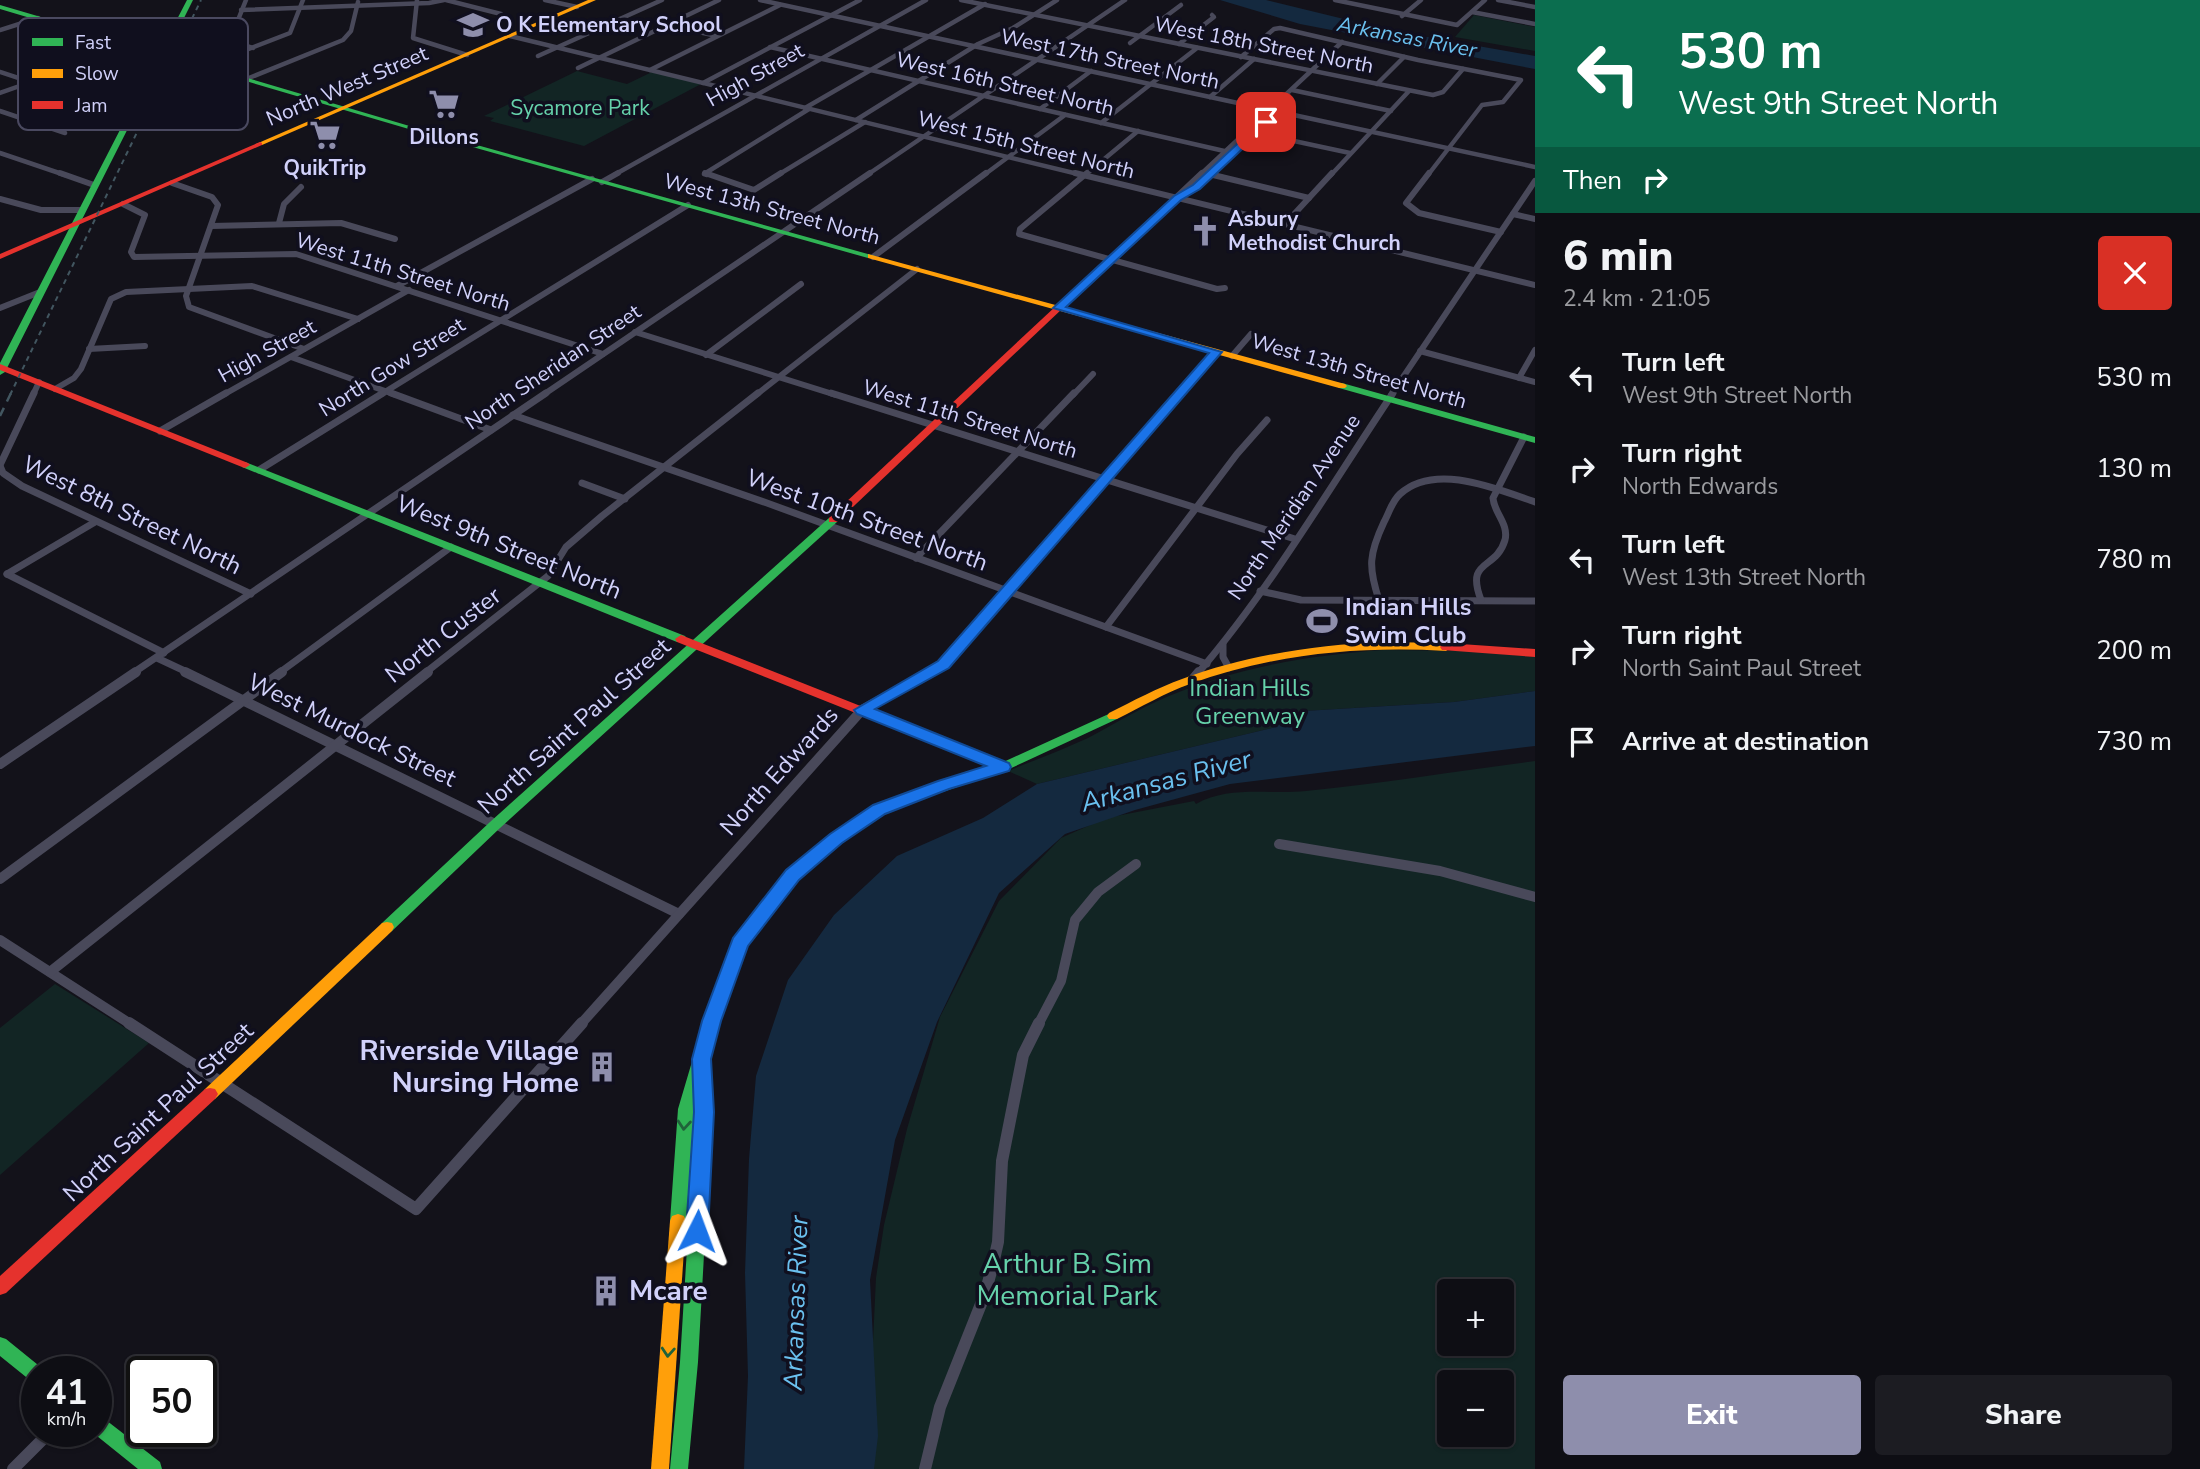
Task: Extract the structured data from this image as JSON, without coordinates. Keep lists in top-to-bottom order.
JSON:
{
  "streets": {
    "street": [
      "West 18th Street North",
      "West 17th Street North",
      "High Street",
      "West 16th Street North",
      "North West Street",
      "West 15th Street North",
      "West 13th Street North",
      "West 11th Street North",
      "North Gow Street",
      "North Sheridan Street",
      "North Meridian Avenue",
      "West 8th Street North",
      "West 10th Street North",
      "West 9th Street North",
      "North Custer",
      "North Saint Paul Street",
      "West Murdock Street",
      "North Edwards"
    ]
  },
  "crossings": [
    ["West 18th Street North", "North Sheridan Street"],
    ["West 18th Street North", "North Saint Paul Street"],
    ["West 17th Street North", "High Street"],
    ["West 17th Street North", "North Sheridan Street"],
    ["West 17th Street North", "North Saint Paul Street"],
    ["High Street", "West 16th Street North"],
    ["High Street", "West 15th Street North"],
    ["High Street", "West 13th Street North"],
    ["High Street", "West 11th Street North"],
    ["High Street", "West 9th Street North"],
    ["West 16th Street North", "North Sheridan Street"],
    ["West 16th Street North", "North Saint Paul Street"],
    ["North West Street", "West 15th Street North"],
    ["North West Street", "West 13th Street North"],
    ["North West Street", "West 11th Street North"],
    ["West 15th Street North", "North Sheridan Street"],
    ["West 15th Street North", "North Meridian Avenue"],
    ["West 15th Street North", "North Saint Paul Street"],
    ["West 13th Street North", "North Gow Street"],
    ["West 13th Street North", "North Sheridan Street"],
    ["West 13th Street North", "North Meridian Avenue"],
    ["West 13th Street North", "North Custer"],
    ["West 13th Street North", "North Saint Paul Street"],
    ["West 13th Street North", "North Edwards"],
    ["West 11th Street North", "North Gow Street"],
    ["West 11th Street North", "North Sheridan Street"],
    ["West 11th Street North", "North Meridian Avenue"],
    ["West 11th Street North", "North Custer"],
    ["West 11th Street North", "North Saint Paul Street"],
    ["West 11th Street North", "North Edwards"],
    ["North Gow Street", "West 9th Street North"],
    ["North Sheridan Street", "West 8th Street North"],
    ["North Sheridan Street", "West 10th Street North"],
    ["North Sheridan Street", "West 9th Street North"],
    ["North Sheridan Street", "West Murdock Street"],
    ["North Meridian Avenue", "West 10th Street North"],
    ["West 10th Street North", "North Custer"],
    ["West 10th Street North", "North Saint Paul Street"],
    ["West 10th Street North", "North Edwards"],
    ["West 9th Street North", "North Custer"],
    ["West 9th Street North", "North Saint Paul Street"],
    ["West 9th Street North", "North Edwards"],
    ["North Custer", "West Murdock Street"],
    ["North Saint Paul Street", "West Murdock Street"],
    ["North Saint Paul Street", "North Edwards"],
    ["West Murdock Street", "North Edwards"]
  ],
  "water": ["Arkansas River"],
  "parks": ["Sycamore Park", "Indian Hills Greenway", "Arthur B. Sim Memorial Park"],
  "places": {
    "school or university": ["O K Elementary School"],
    "supermarket": ["Dillons", "QuikTrip"],
    "church": ["Asbury Methodist Church"],
    "sports": ["Indian Hills Swim Club"],
    "building": ["Riverside Village Nursing Home", "Mcare"]
  },
  "legend": ["Fast", "Slow", "Jam"],
  "page": {
    "turn": ["530 m", "West 9th Street North"],
    "then": "Then",
    "heading": ["6 min", "2.4 km · 21:05"],
    "list": [
      {
        "name": "Turn left",
        "note": "West 9th Street North",
        "value": "530 m"
      },
      {
        "name": "Turn right",
        "note": "North Edwards",
        "value": "130 m"
      },
      {
        "name": "Turn left",
        "note": "West 13th Street North",
        "value": "780 m"
      },
      {
        "name": "Turn right",
        "note": "North Saint Paul Street",
        "value": "200 m"
      },
      {
        "name": "Arrive at destination",
        "value": "730 m"
      }
    ],
    "map_buttons": ["+", "−"],
    "speed": "41 km/h",
    "limit": "50",
    "buttons": ["Exit", "Share"]
  }
}
